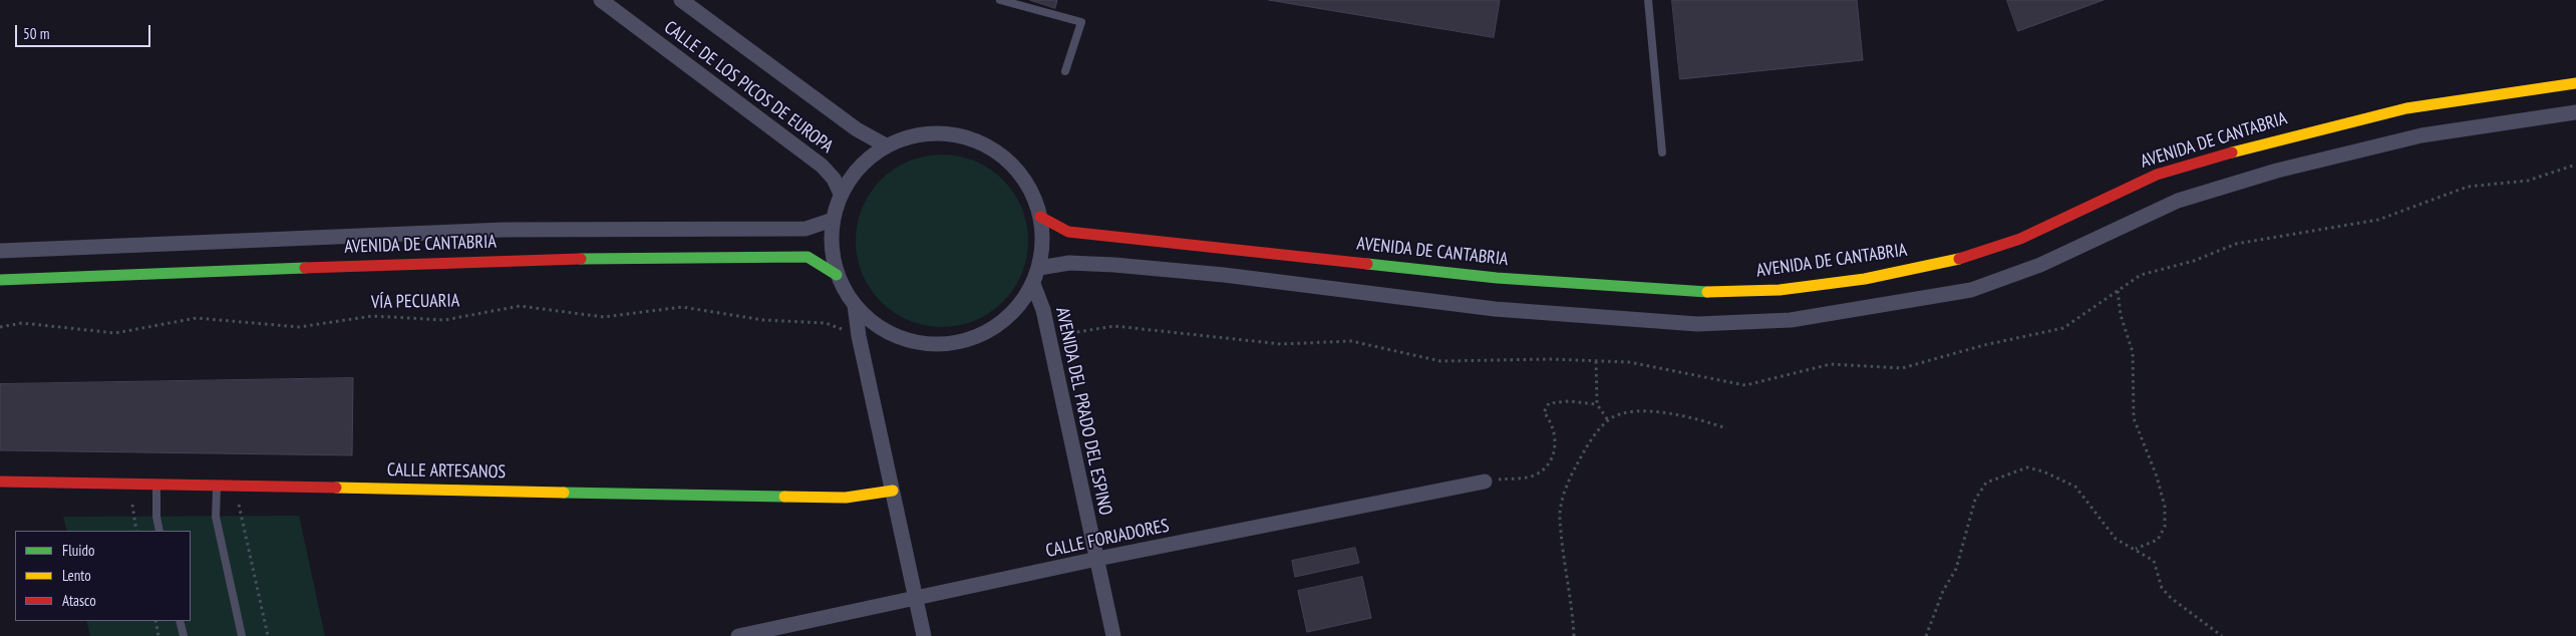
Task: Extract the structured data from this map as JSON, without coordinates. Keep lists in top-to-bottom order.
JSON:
{
  "streets": {
    "street": [
      "CALLE DE LOS PICOS DE EUROPA",
      "AVENIDA DE CANTABRIA",
      "AVENIDA DEL PRADO DEL ESPINO",
      "CALLE ARTESANOS",
      "CALLE FORJADORES"
    ],
    "path": ["VÍA PECUARIA"]
  },
  "crossings": [
    ["AVENIDA DEL PRADO DEL ESPINO", "CALLE FORJADORES"]
  ],
  "legend": ["Fluido", "Lento", "Atasco"],
  "scale_bar": "50 m"
}
